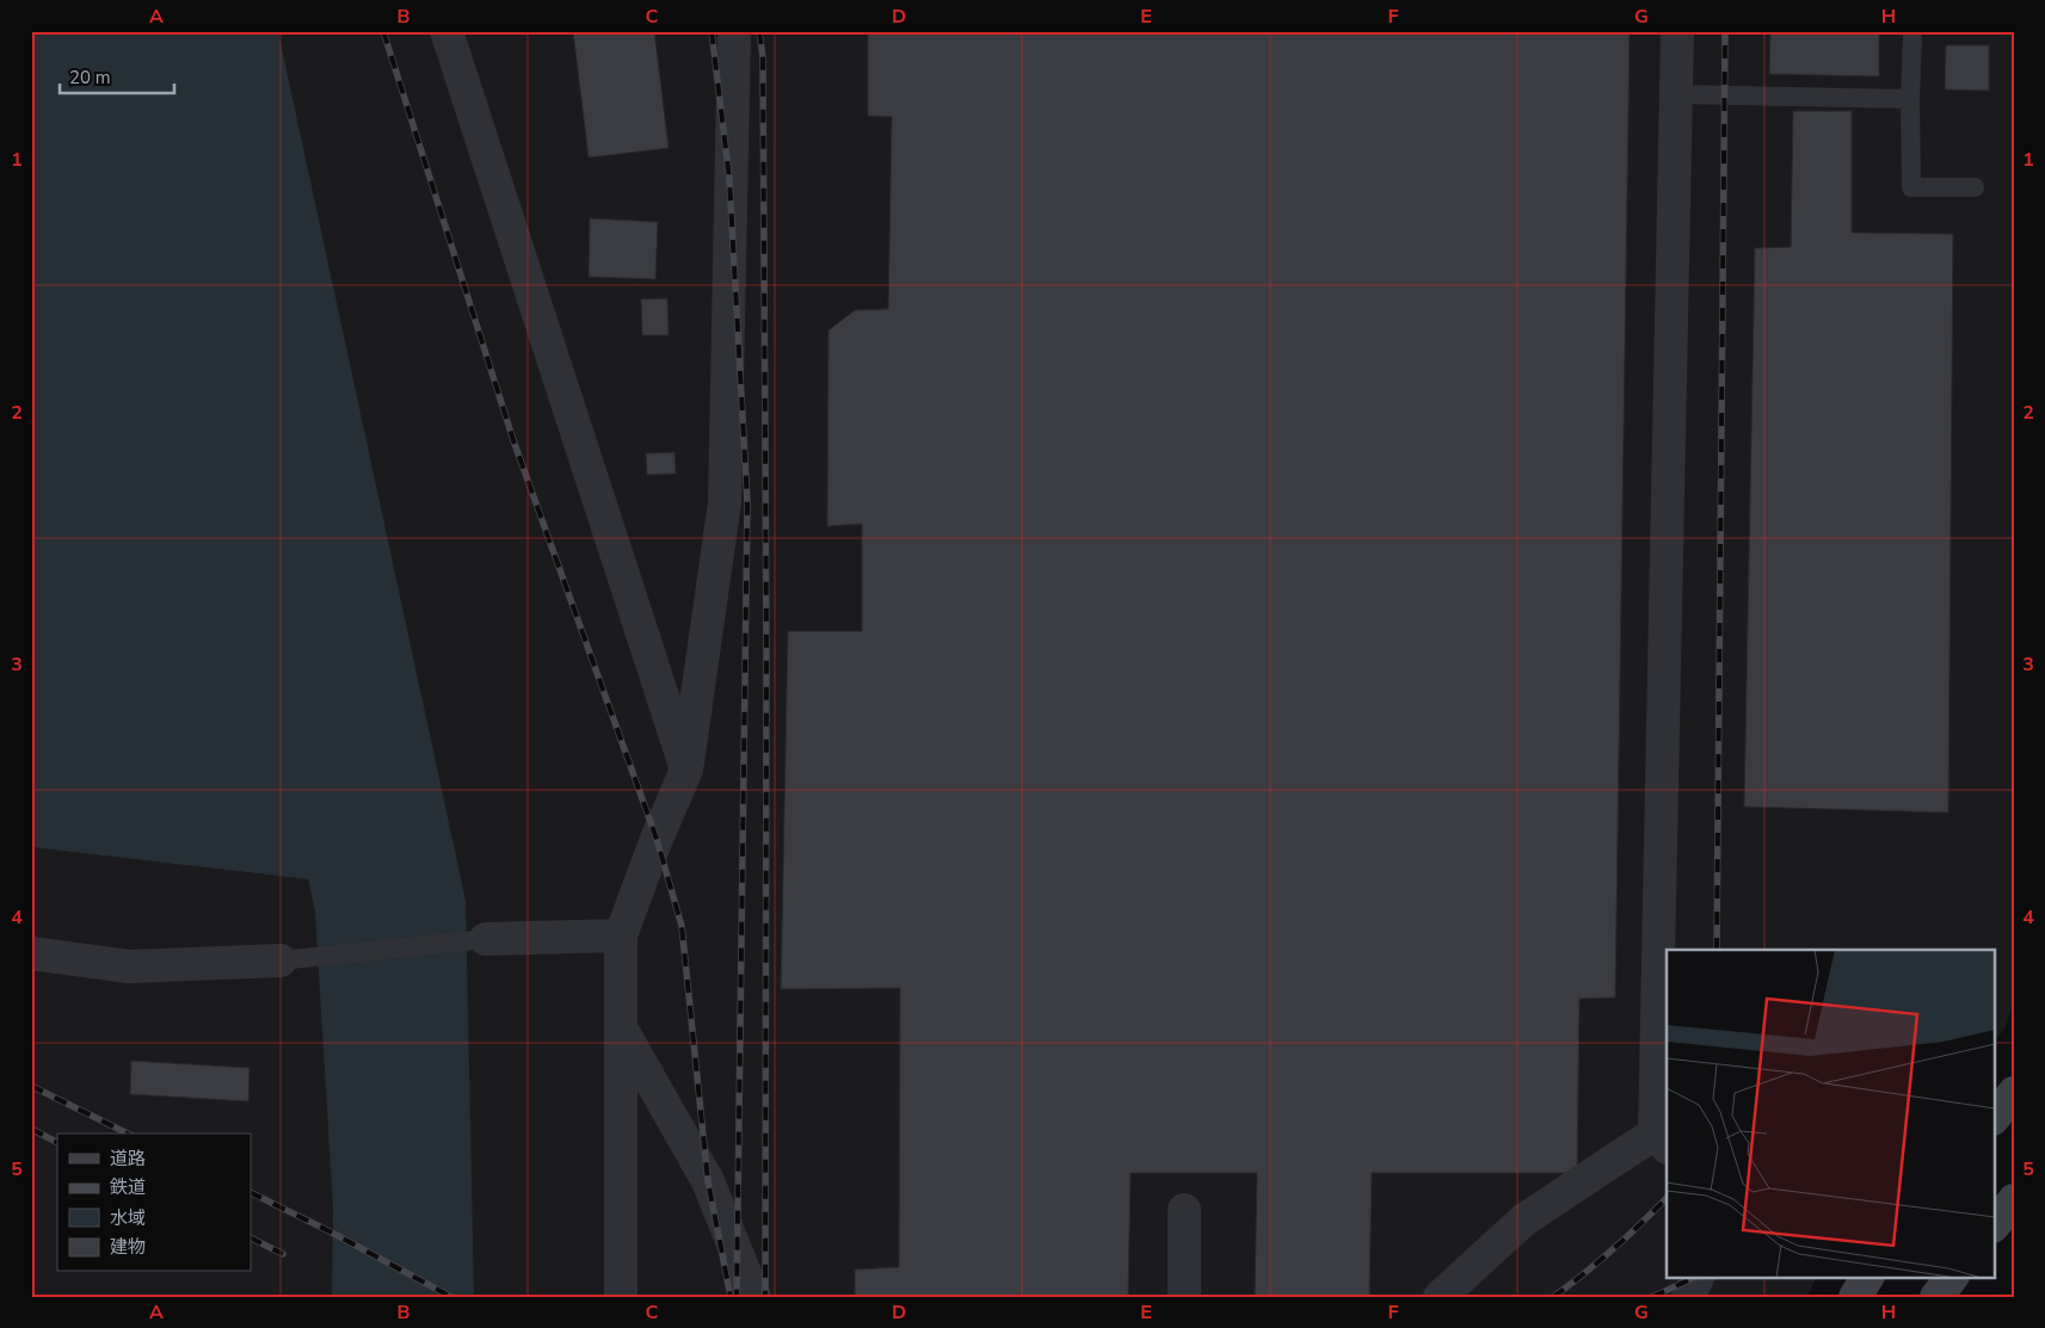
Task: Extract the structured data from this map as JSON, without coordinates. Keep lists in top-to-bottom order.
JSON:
{
  "legend": [
    "道路",
    "鉄道",
    "水域",
    "建物"
  ],
  "scale_bar": "20 m",
  "grid": {
    "columns": [
      "A",
      "B",
      "C",
      "D",
      "E",
      "F",
      "G",
      "H"
    ],
    "rows": [
      "1",
      "2",
      "3",
      "4",
      "5"
    ]
  }
}
